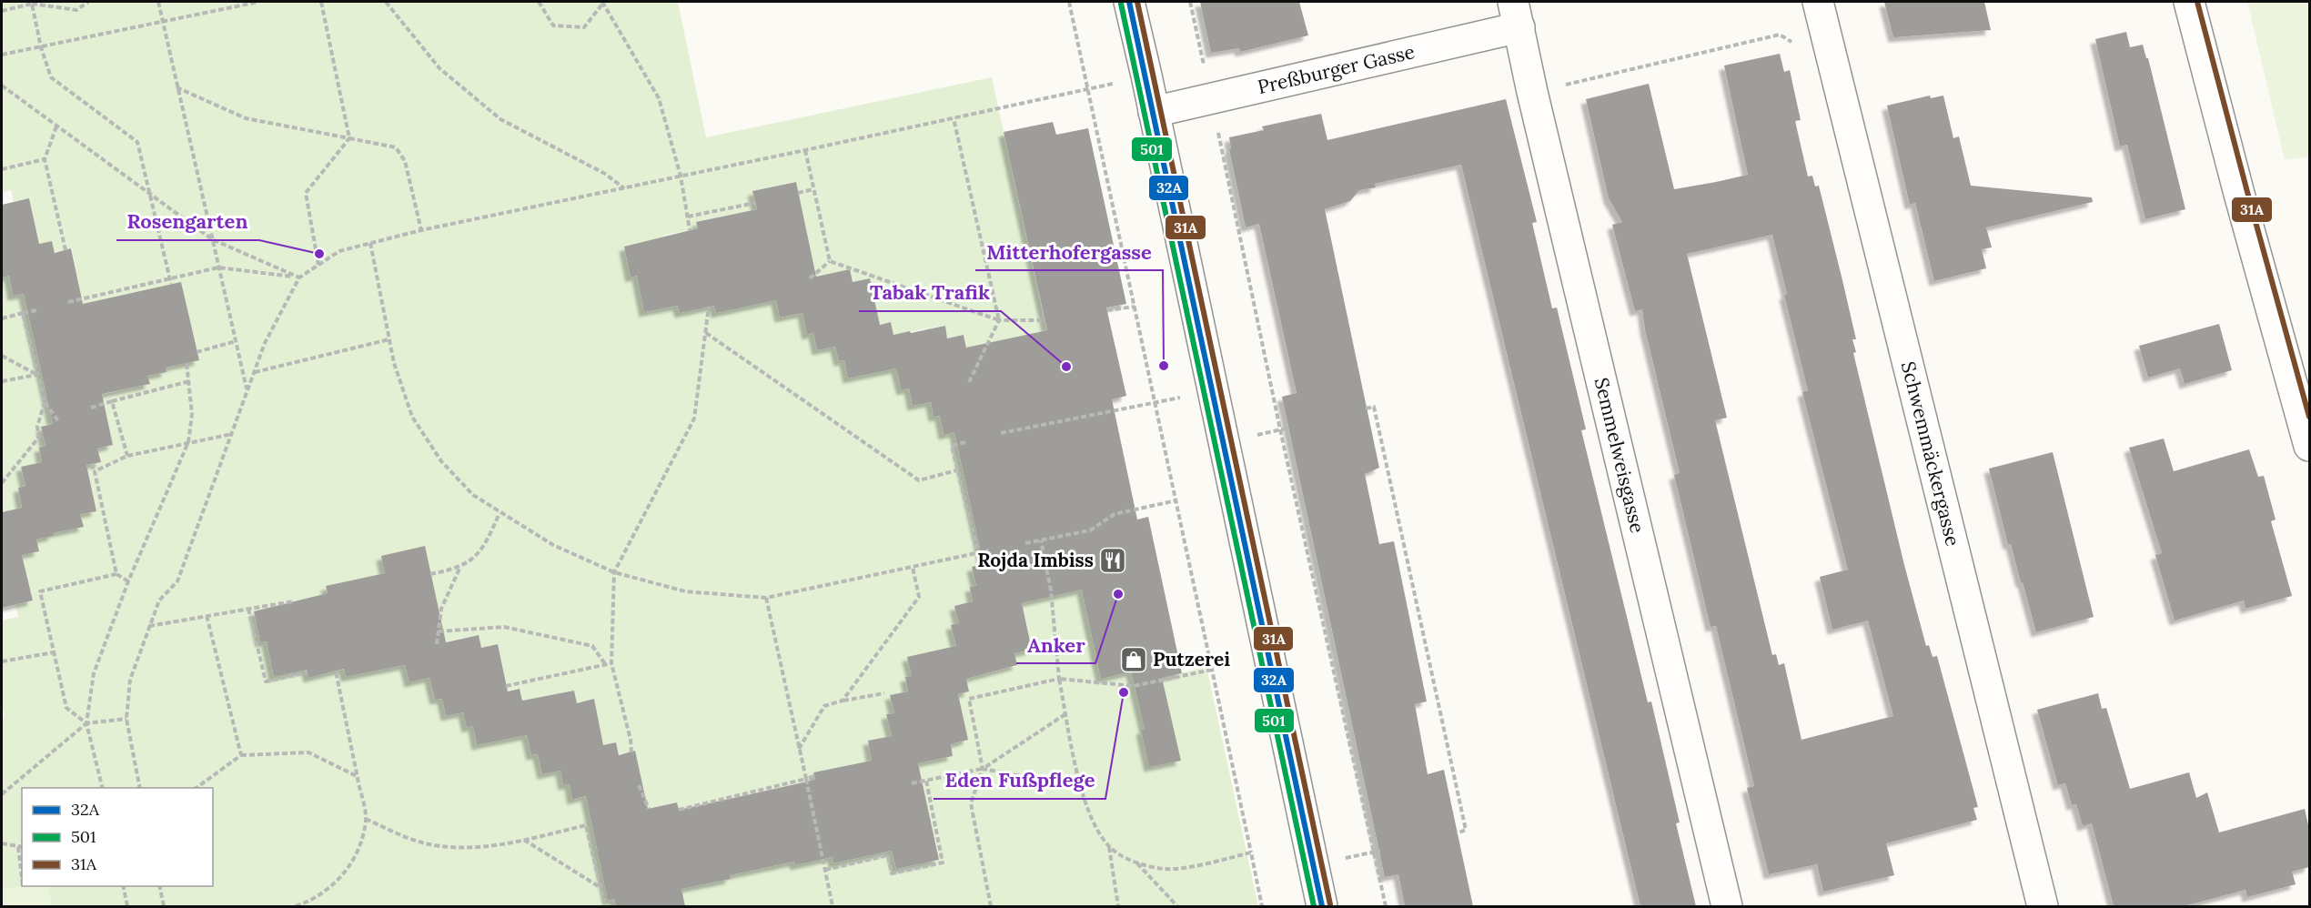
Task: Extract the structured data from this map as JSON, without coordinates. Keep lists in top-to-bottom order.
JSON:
{
  "streets": {
    "street": ["Preßburger Gasse", "Semmelweisgasse", "Schwemmäckergasse"]
  },
  "crossings": [
    ["Preßburger Gasse", "Semmelweisgasse"]
  ],
  "places": {
    "other": [
      "Rosengarten",
      "Mitterhofergasse",
      "Tabak Trafik",
      "Anker",
      "Eden Fußpflege"
    ],
    "restaurant": ["Rojda Imbiss"],
    "shop": ["Putzerei"]
  },
  "lines": ["transit line 32A", "transit line 31A", "transit line 501"],
  "legend": ["32A", "501", "31A"]
}
